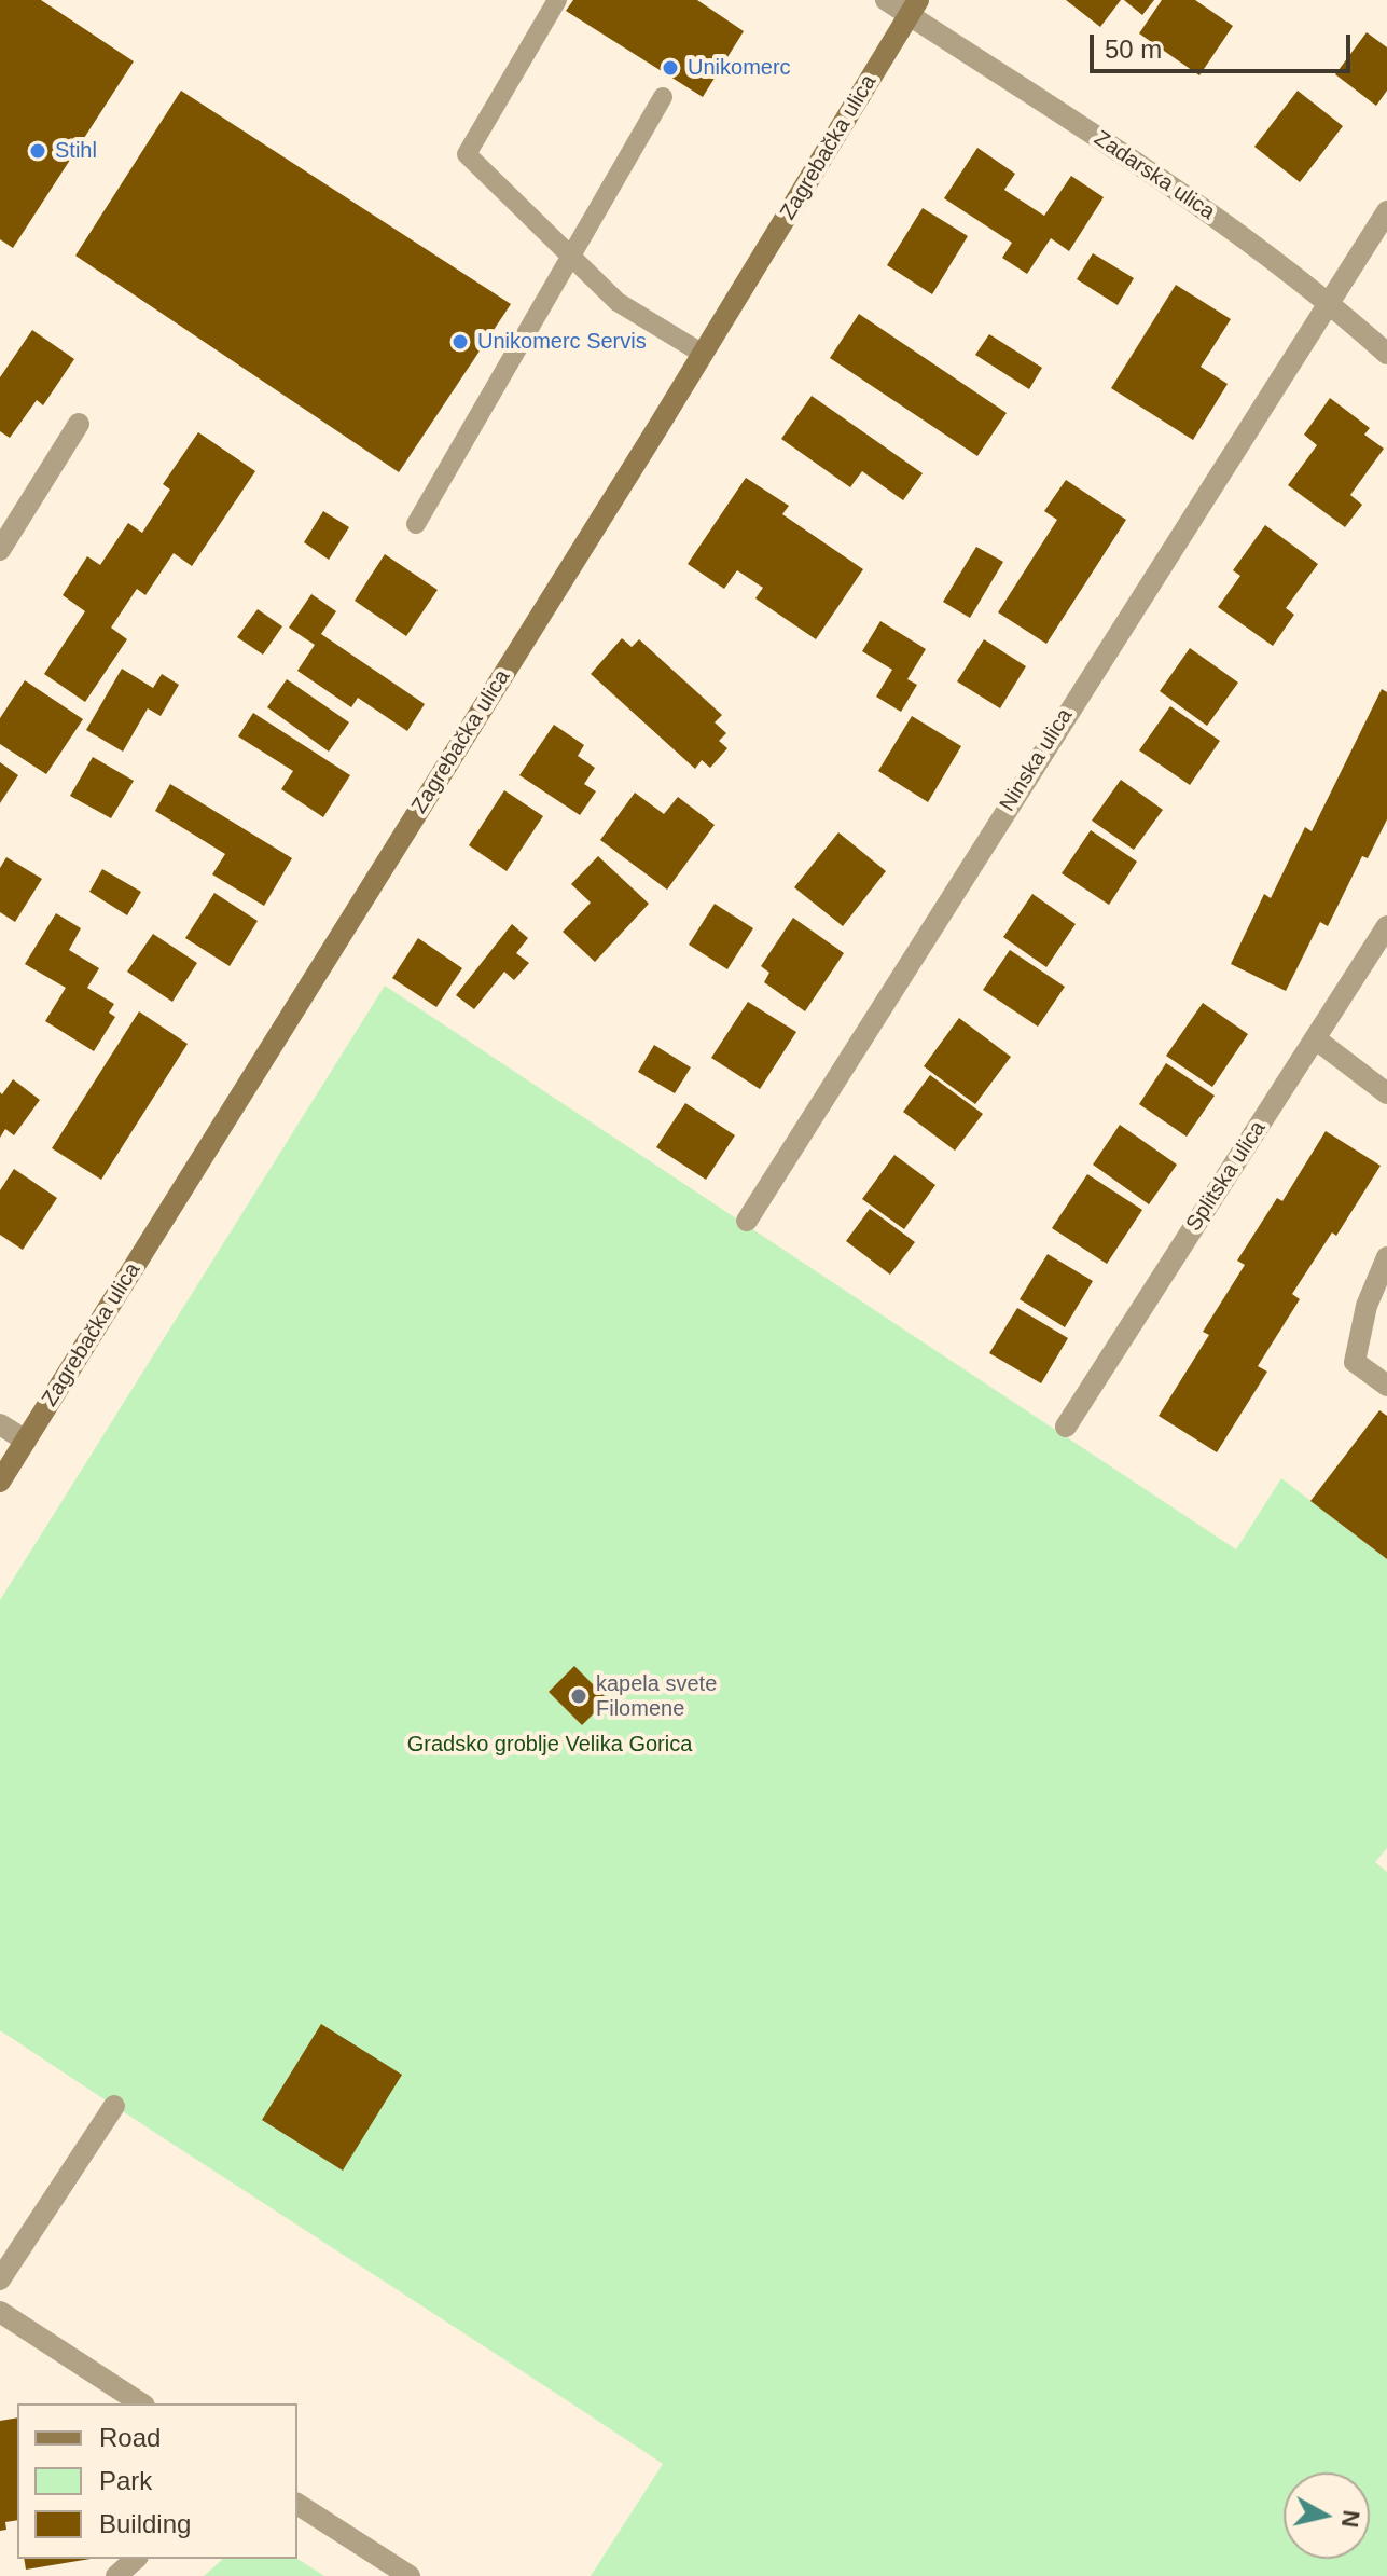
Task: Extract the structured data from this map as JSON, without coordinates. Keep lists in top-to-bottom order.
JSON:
{
  "streets": {
    "main road": ["Zagrebačka ulica"],
    "street": ["Zadarska ulica", "Ninska ulica", "Splitska ulica"]
  },
  "crossings": [
    ["Zagrebačka ulica", "Zadarska ulica"],
    ["Zadarska ulica", "Ninska ulica"]
  ],
  "parks": ["Gradsko groblje Velika Gorica"],
  "places": [
    "Unikomerc",
    "Stihl",
    "Unikomerc Servis",
    "kapela svete Filomene"
  ],
  "legend": ["Road", "Park", "Building"],
  "scale_bar": "50 m",
  "north": "right"
}
